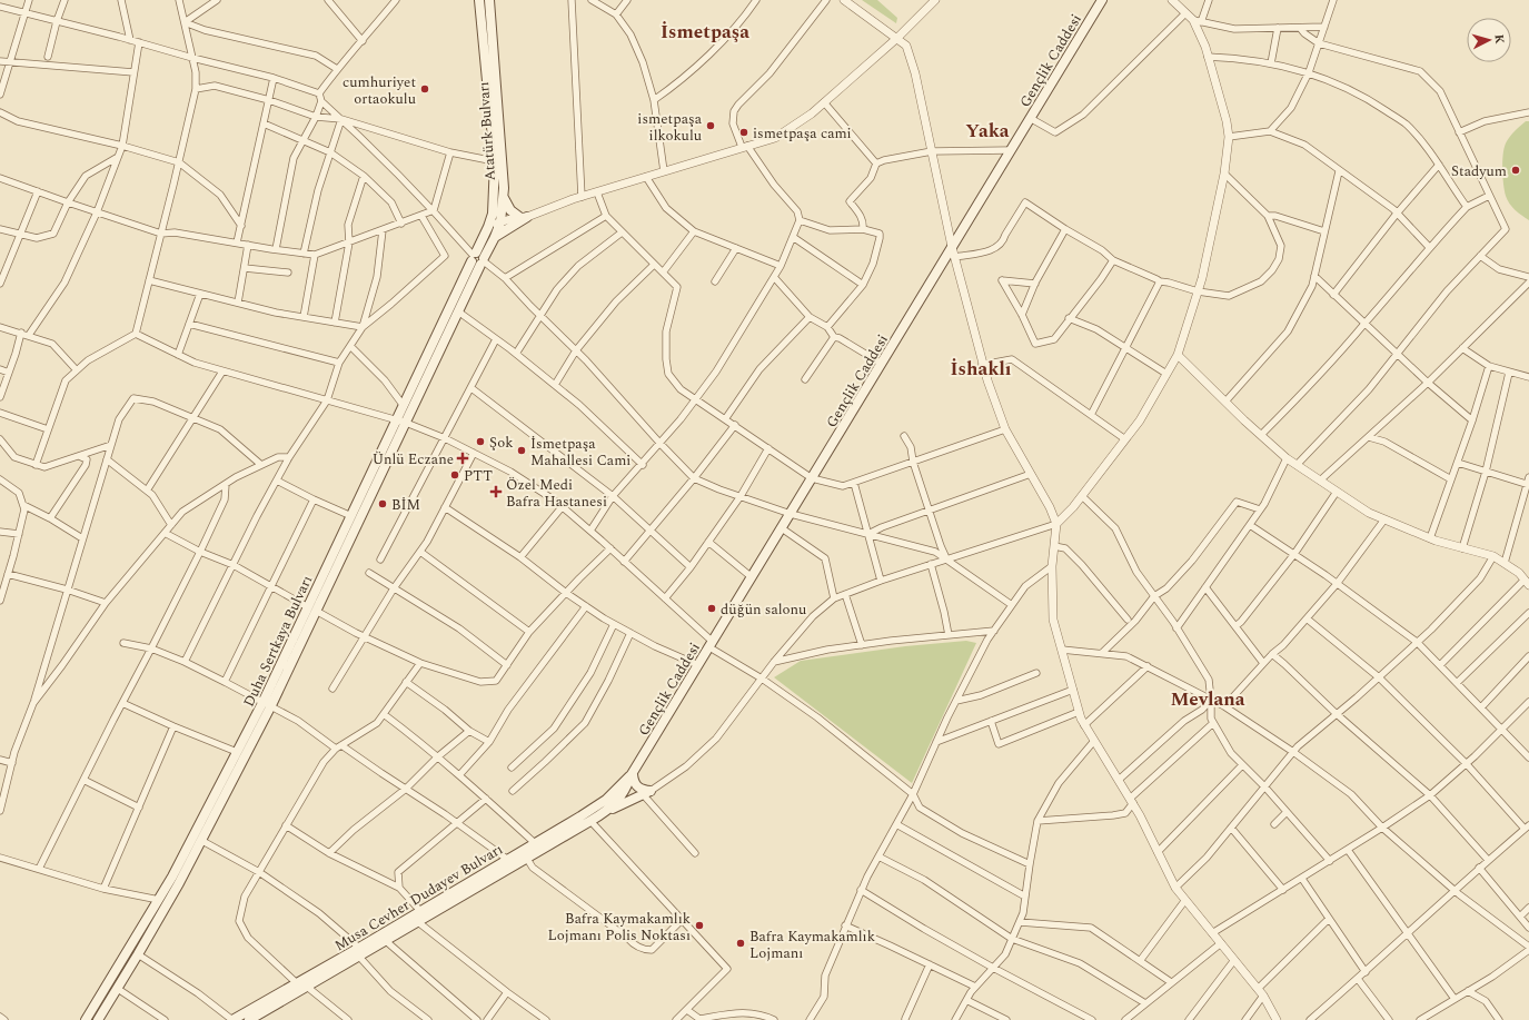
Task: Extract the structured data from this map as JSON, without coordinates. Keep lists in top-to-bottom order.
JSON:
{
  "streets": {
    "main road": [
      "Gençlik Caddesi",
      "Atatürk Bulvarı",
      "Duha Sertkaya Bulvarı",
      "Musa Cevher Dudayev Bulvarı"
    ]
  },
  "crossings": [
    ["Gençlik Caddesi", "Musa Cevher Dudayev Bulvarı"],
    ["Atatürk Bulvarı", "Duha Sertkaya Bulvarı"]
  ],
  "districts": [
    "İsmetpaşa",
    "Yaka",
    "İshaklı",
    "Mevlana"
  ],
  "places": {
    "other": [
      "cumhuriyet ortaokulu",
      "ismetpaşa ilkokulu",
      "ismetpaşa cami",
      "Stadyum",
      "Şok",
      "İsmetpaşa Mahallesi Cami",
      "PTT",
      "BİM",
      "düğün salonu",
      "Bafra Kaymakamlık Lojmanı Polis Noktası",
      "Bafra Kaymakamlık Lojmanı"
    ],
    "health": ["Ünlü Eczane", "Özel Medi Bafra Hastanesi"]
  },
  "north": "right"
}
